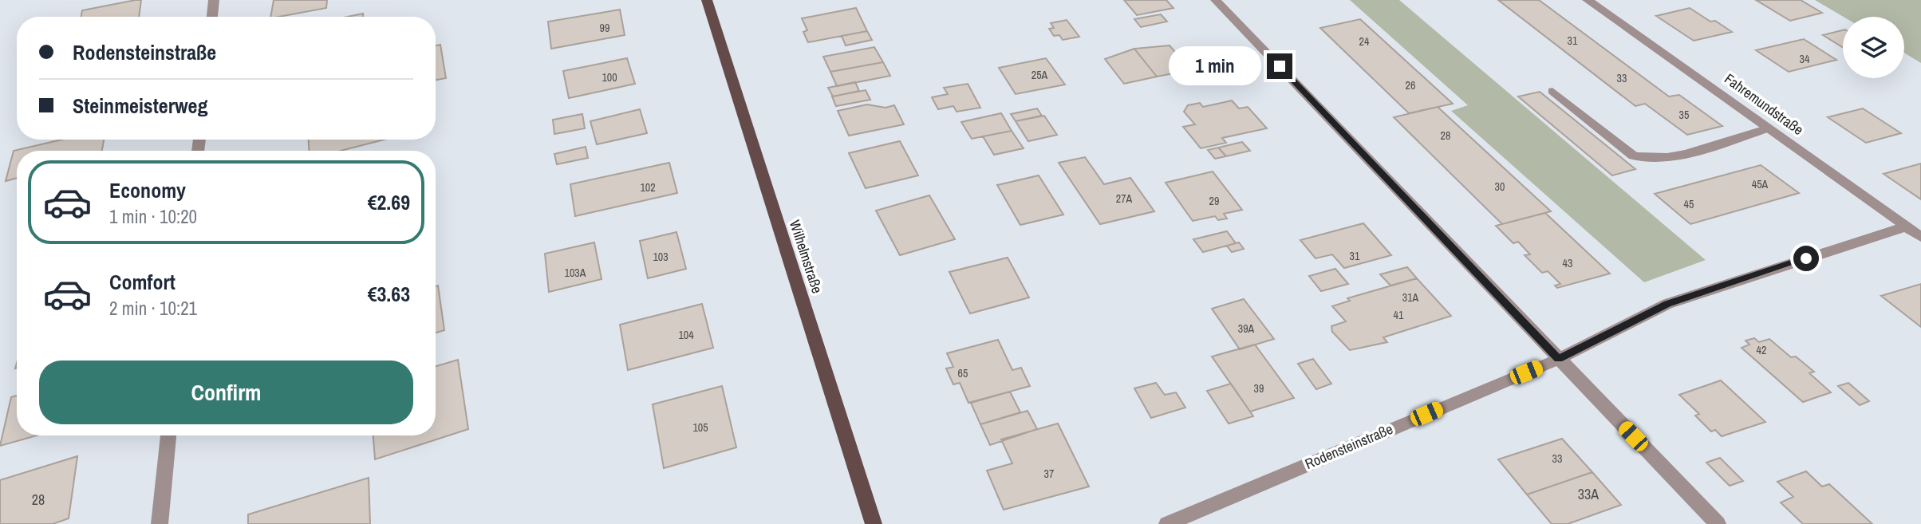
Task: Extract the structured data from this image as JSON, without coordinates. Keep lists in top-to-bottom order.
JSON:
{
  "streets": {
    "main road": ["Wilhelmstraße"],
    "street": ["Fahremundstraße", "Rodensteinstraße"]
  },
  "crossings": [
    ["Fahremundstraße", "Rodensteinstraße"]
  ],
  "house_numbers": [
    "99",
    "31",
    "24",
    "34",
    "25A",
    "100",
    "33",
    "26",
    "35",
    "28",
    "45A",
    "30",
    "102",
    "27A",
    "29",
    "45",
    "31",
    "103",
    "43",
    "103A",
    "31A",
    "41",
    "39A",
    "104",
    "42",
    "65",
    "39",
    "105",
    "33",
    "37",
    "33A",
    "28"
  ],
  "page": {
    "banner": ["Rodensteinstraße", "Steinmeisterweg"],
    "bubble": "1 min",
    "list": [
      {
        "name": "Economy",
        "note": "1 min · 10:20",
        "value": "€2.69"
      },
      {
        "name": "Comfort",
        "note": "2 min · 10:21",
        "value": "€3.63"
      }
    ],
    "buttons": "Confirm"
  }
}
